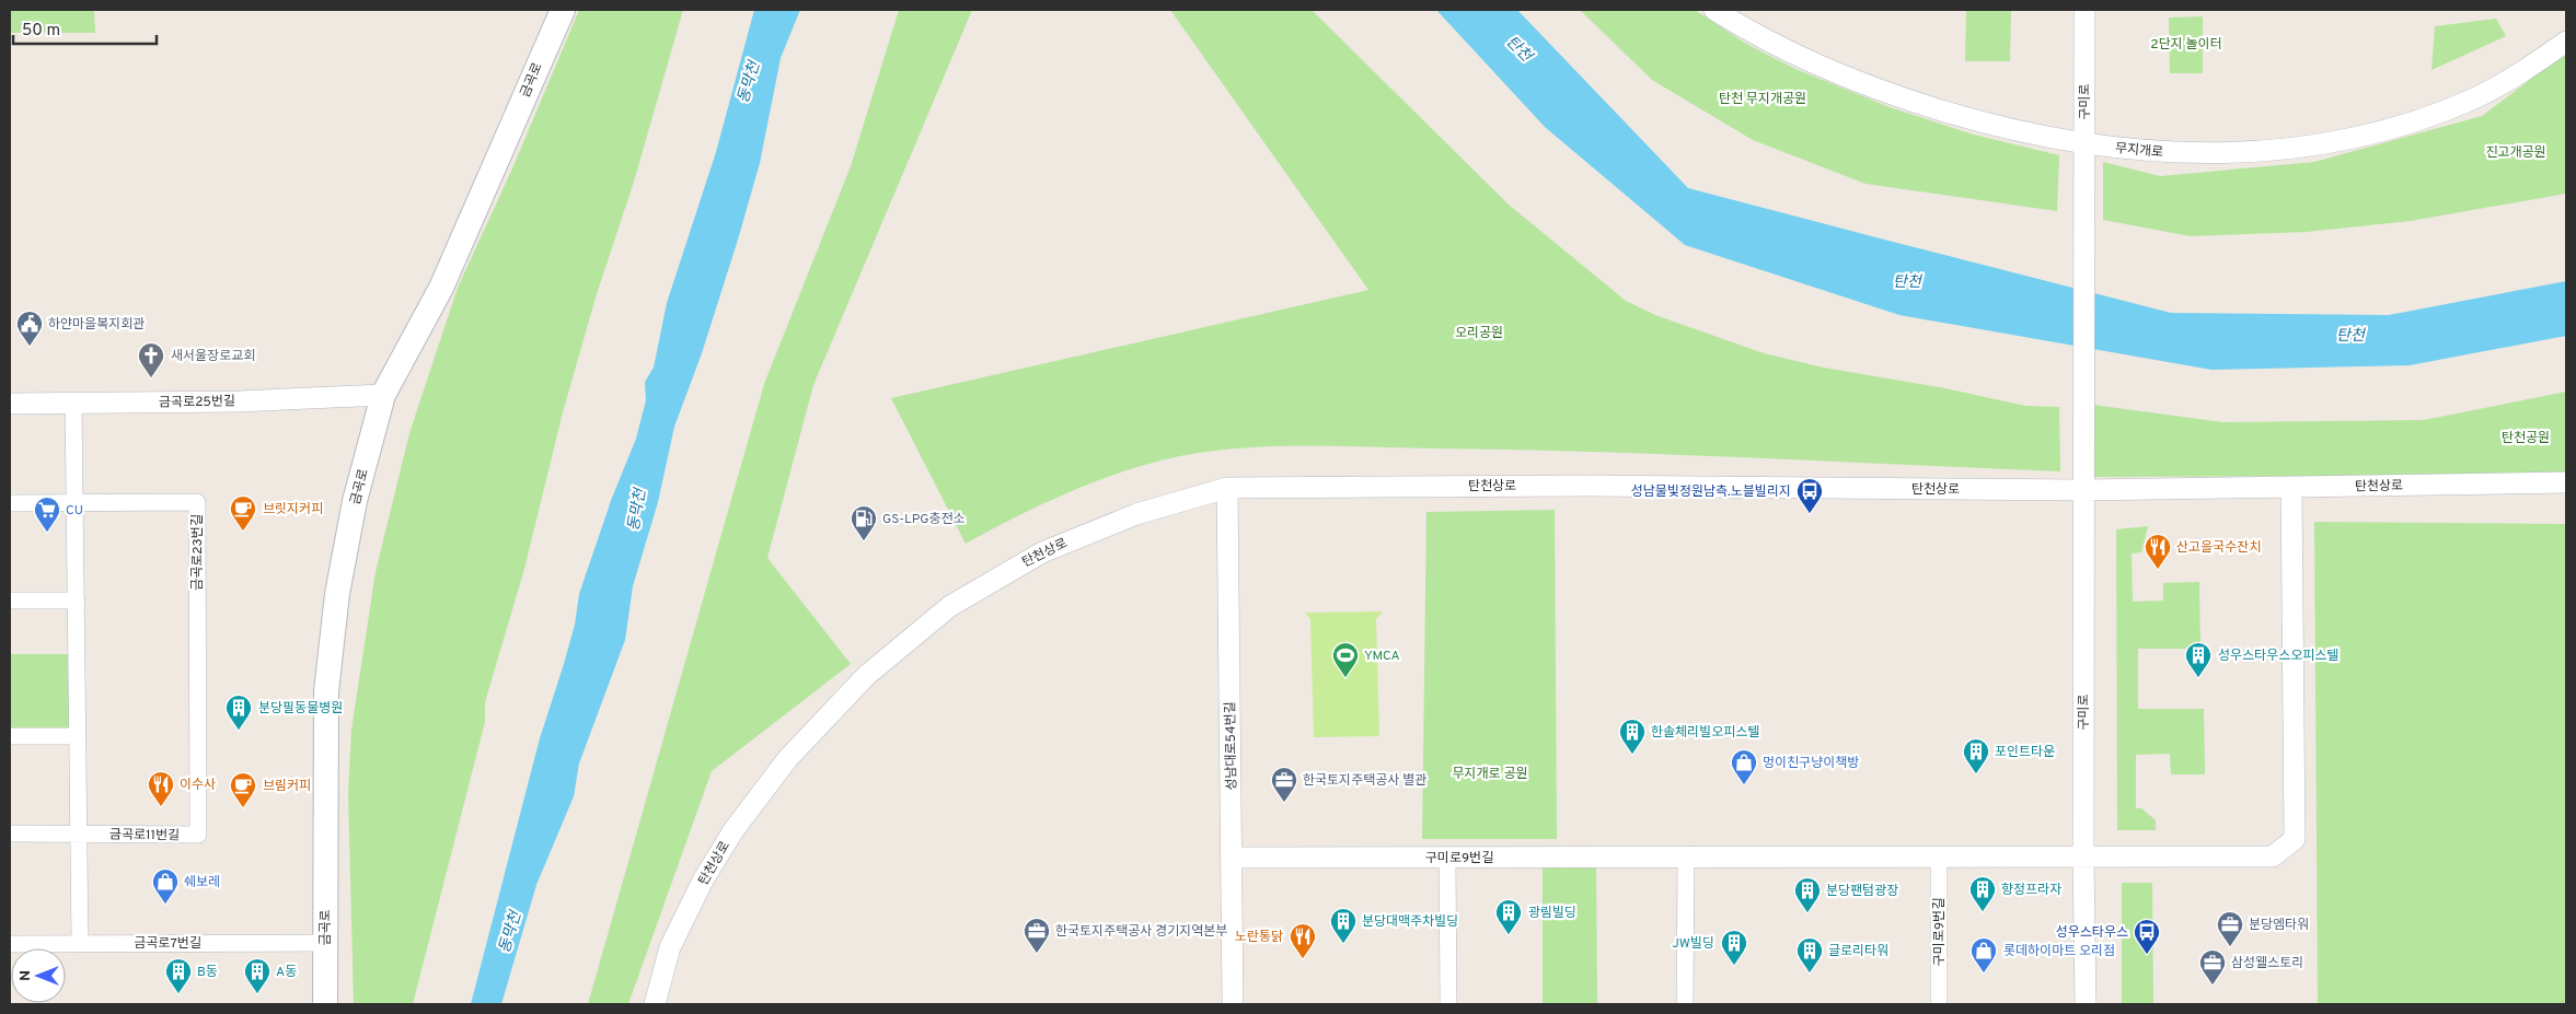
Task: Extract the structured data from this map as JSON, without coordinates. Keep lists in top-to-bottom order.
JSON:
{
  "streets": {
    "main road": ["금곡로"],
    "street": [
      "구미로",
      "무지개로",
      "금곡로25번길",
      "탄천상로",
      "금곡로23번길",
      "성남대로54번길",
      "금곡로11번길",
      "구미로9번길",
      "금곡로7번길"
    ]
  },
  "crossings": [
    ["금곡로", "금곡로25번길"],
    ["금곡로", "금곡로7번길"],
    ["구미로", "무지개로"],
    ["구미로", "탄천상로"],
    ["구미로", "구미로9번길"],
    ["탄천상로", "성남대로54번길"],
    ["탄천상로", "구미로9번길"],
    ["금곡로23번길", "금곡로11번길"],
    ["성남대로54번길", "구미로9번길"]
  ],
  "water": ["탄천", "동막천"],
  "parks": [
    "2단지 놀이터",
    "탄천 무지개공원",
    "진고개공원",
    "오리공원",
    "탄천공원",
    "무지개로 공원"
  ],
  "places": {
    "public building": ["하얀마을복지회관"],
    "church": ["새서울장로교회"],
    "bus stop": ["성남물빛정원남측.노블빌리지", "성우스타우스"],
    "cafe": ["브릿지커피", "브림커피"],
    "supermarket": ["CU"],
    "fuel station": ["GS-LPG충전소"],
    "restaurant": ["산고을국수잔치", "이수사", "노란통닭"],
    "sports": ["YMCA"],
    "building": [
      "성우스타우스오피스텔",
      "분당필동물병원",
      "한솔체리빌오피스텔",
      "포인트타운",
      "향정프라자",
      "분당팬텀광장",
      "광림빌딩",
      "분당대맥주차빌딩",
      "JW빌딩",
      "글로리타워",
      "B동",
      "A동"
    ],
    "shop": ["멍이친구냥이책방", "쉐보레", "롯데하이마트 오리점"],
    "office": [
      "한국토지주택공사 별관",
      "분당엠타워",
      "한국토지주택공사 경기지역본부",
      "삼성웰스토리"
    ]
  },
  "scale_bar": "50 m",
  "north": "left"
}
